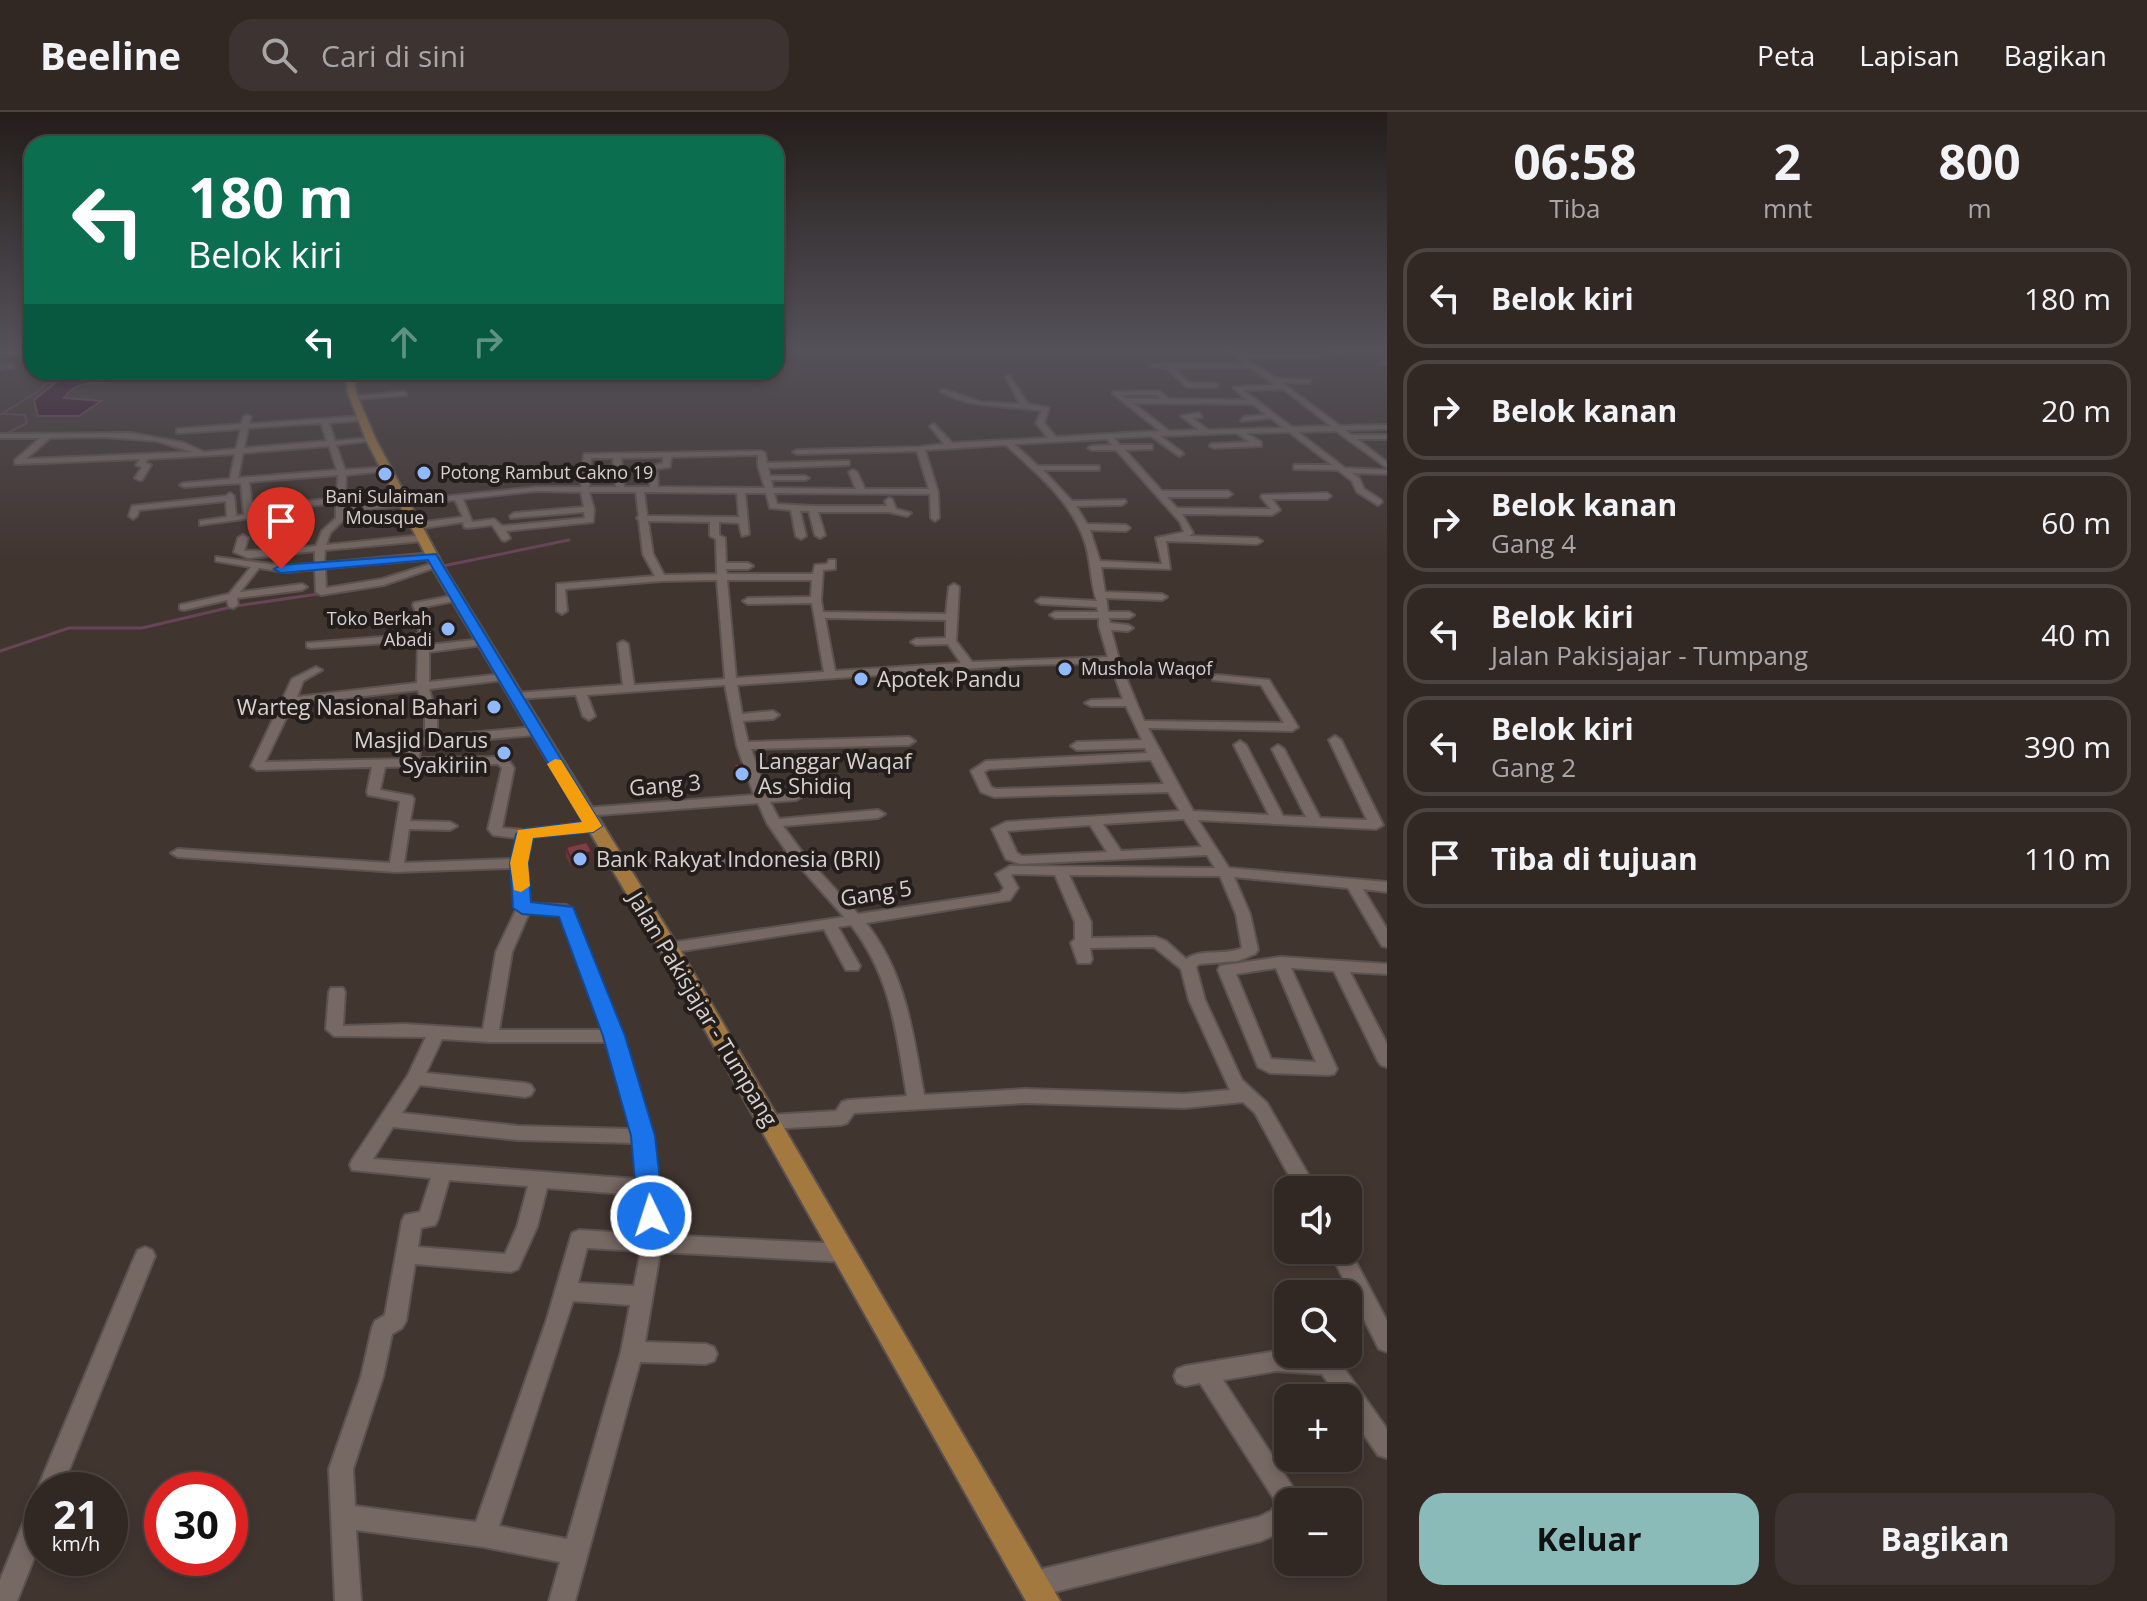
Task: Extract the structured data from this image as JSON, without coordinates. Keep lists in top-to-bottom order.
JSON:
{
  "streets": {
    "main road": ["Jalan Pakisjajar - Tumpang"],
    "street": ["Gang 3", "Gang 5"]
  },
  "crossings": [
    ["Gang 3", "Jalan Pakisjajar - Tumpang"],
    ["Gang 5", "Jalan Pakisjajar - Tumpang"]
  ],
  "places": [
    "Potong Rambut Cakno 19",
    "Bani Sulaiman Mousque",
    "Toko Berkah Abadi",
    "Mushola Waqof",
    "Apotek Pandu",
    "Warteg Nasional Bahari",
    "Masjid Darus Syakiriin",
    "Langgar Waqaf As Shidiq",
    "Bank Rakyat Indonesia (BRI)"
  ],
  "page": {
    "header": "Beeline",
    "search": "Cari di sini",
    "nav": ["Peta", "Lapisan", "Bagikan"],
    "eta": [
      "06:58",
      "Tiba",
      "2",
      "mnt",
      "800",
      "m"
    ],
    "turn": ["180 m", "Belok kiri"],
    "list": [
      {
        "name": "Belok kiri",
        "value": "180 m"
      },
      {
        "name": "Belok kanan",
        "value": "20 m"
      },
      {
        "name": "Belok kanan",
        "note": "Gang 4",
        "value": "60 m"
      },
      {
        "name": "Belok kiri",
        "note": "Jalan Pakisjajar - Tumpang",
        "value": "40 m"
      },
      {
        "name": "Belok kiri",
        "note": "Gang 2",
        "value": "390 m"
      },
      {
        "name": "Tiba di tujuan",
        "value": "110 m"
      }
    ],
    "map_buttons": ["+", "−"],
    "speed": "21 km/h",
    "limit": "30",
    "buttons": ["Keluar", "Bagikan"]
  }
}
